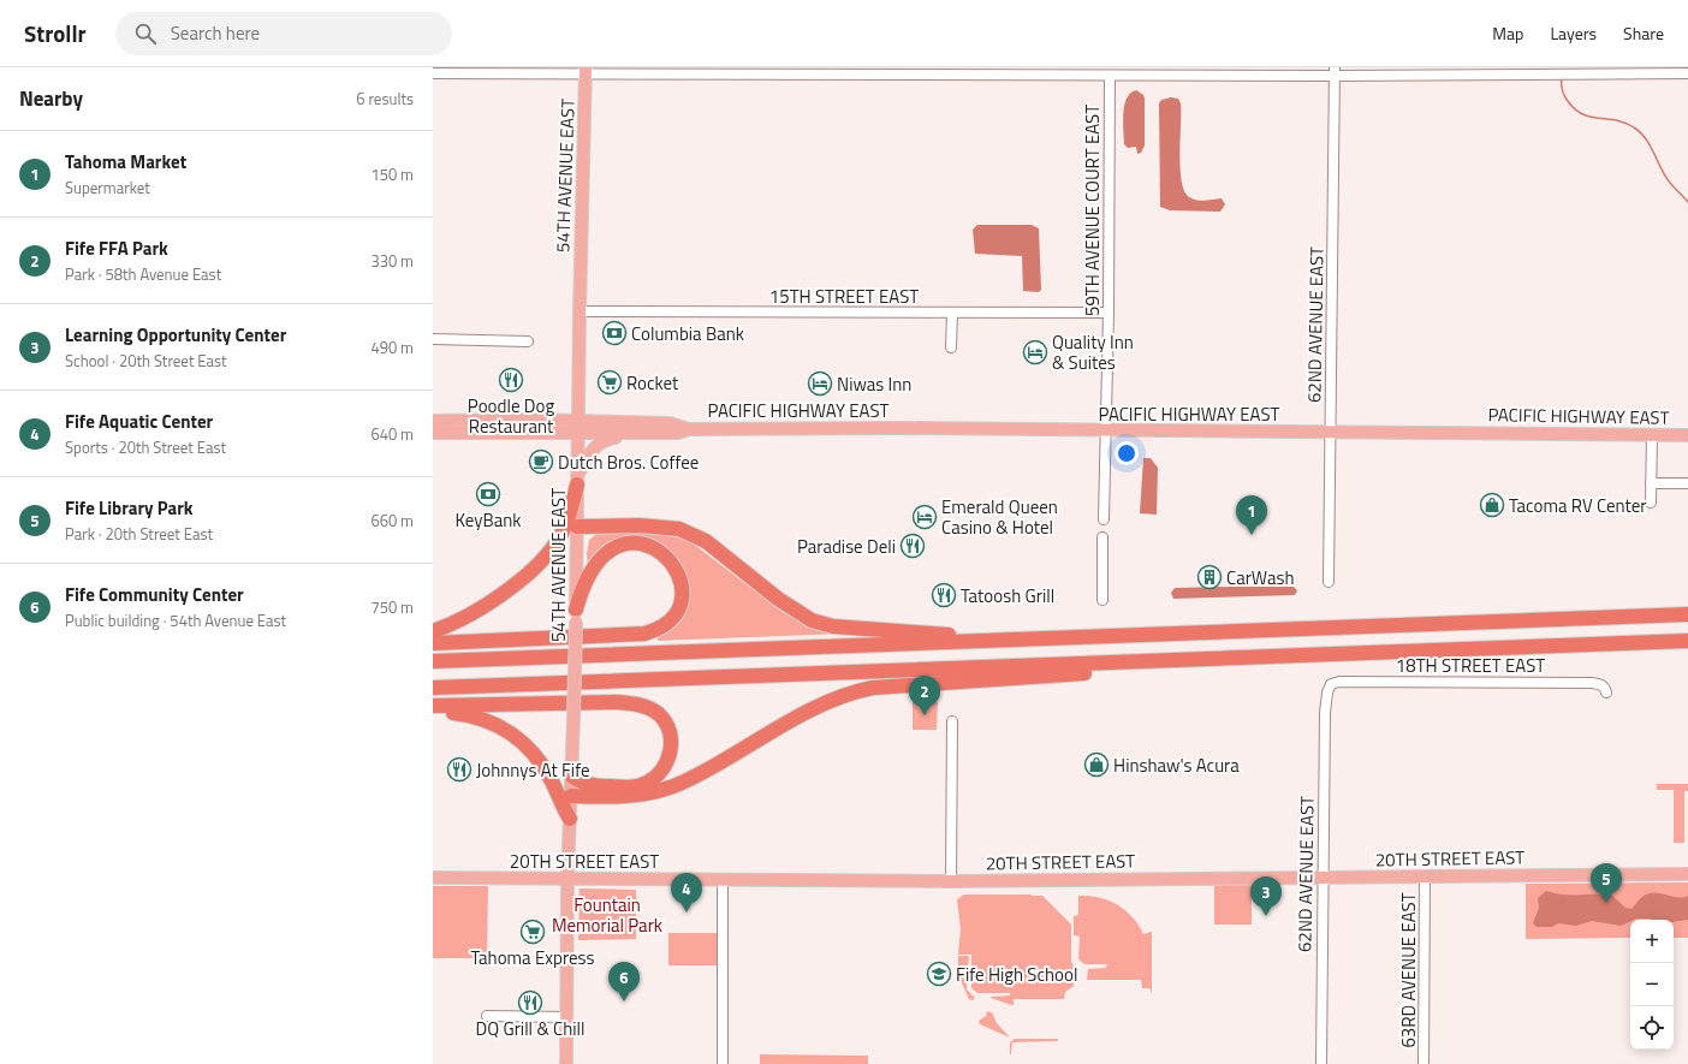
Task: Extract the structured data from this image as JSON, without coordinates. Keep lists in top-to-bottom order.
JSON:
{
  "streets": {
    "main road": ["54TH AVENUE EAST", "PACIFIC HIGHWAY EAST", "20TH STREET EAST"],
    "street": [
      "59TH AVENUE COURT EAST",
      "15TH STREET EAST",
      "62ND AVENUE EAST",
      "18TH STREET EAST",
      "63RD AVENUE EAST"
    ]
  },
  "crossings": [
    ["54TH AVENUE EAST", "15TH STREET EAST"],
    ["54TH AVENUE EAST", "PACIFIC HIGHWAY EAST"],
    ["54TH AVENUE EAST", "20TH STREET EAST"],
    ["59TH AVENUE COURT EAST", "15TH STREET EAST"],
    ["59TH AVENUE COURT EAST", "PACIFIC HIGHWAY EAST"],
    ["62ND AVENUE EAST", "PACIFIC HIGHWAY EAST"],
    ["62ND AVENUE EAST", "18TH STREET EAST"],
    ["62ND AVENUE EAST", "20TH STREET EAST"],
    ["20TH STREET EAST", "63RD AVENUE EAST"]
  ],
  "parks": ["Fountain Memorial Park"],
  "places": {
    "bank": ["Columbia Bank", "KeyBank"],
    "hotel": ["Quality Inn & Suites", "Niwas Inn", "Emerald Queen Casino & Hotel"],
    "restaurant": [
      "Poodle Dog Restaurant",
      "Paradise Deli",
      "Tatoosh Grill",
      "Johnnys At Fife",
      "DQ Grill & Chill"
    ],
    "supermarket": ["Rocket", "Tahoma Express"],
    "cafe": ["Dutch Bros. Coffee"],
    "shop": ["Tacoma RV Center", "Hinshaw's Acura"],
    "building": ["CarWash"],
    "school or university": ["Fife High School"]
  },
  "page": {
    "header": "Strollr",
    "search": "Search here",
    "nav": ["Map", "Layers", "Share"],
    "heading": ["Nearby", "6 results"],
    "list": [
      {
        "mark": "1",
        "name": "Tahoma Market",
        "note": "Supermarket",
        "value": "150 m"
      },
      {
        "mark": "2",
        "name": "Fife FFA Park",
        "note": "Park · 58th Avenue East",
        "value": "330 m"
      },
      {
        "mark": "3",
        "name": "Learning Opportunity Center",
        "note": "School · 20th Street East",
        "value": "490 m"
      },
      {
        "mark": "4",
        "name": "Fife Aquatic Center",
        "note": "Sports · 20th Street East",
        "value": "640 m"
      },
      {
        "mark": "5",
        "name": "Fife Library Park",
        "note": "Park · 20th Street East",
        "value": "660 m"
      },
      {
        "mark": "6",
        "name": "Fife Community Center",
        "note": "Public building · 54th Avenue East",
        "value": "750 m"
      }
    ],
    "pins": [
      "1",
      "2",
      "5",
      "4",
      "3",
      "6"
    ],
    "map_buttons": ["+", "−"]
  }
}
